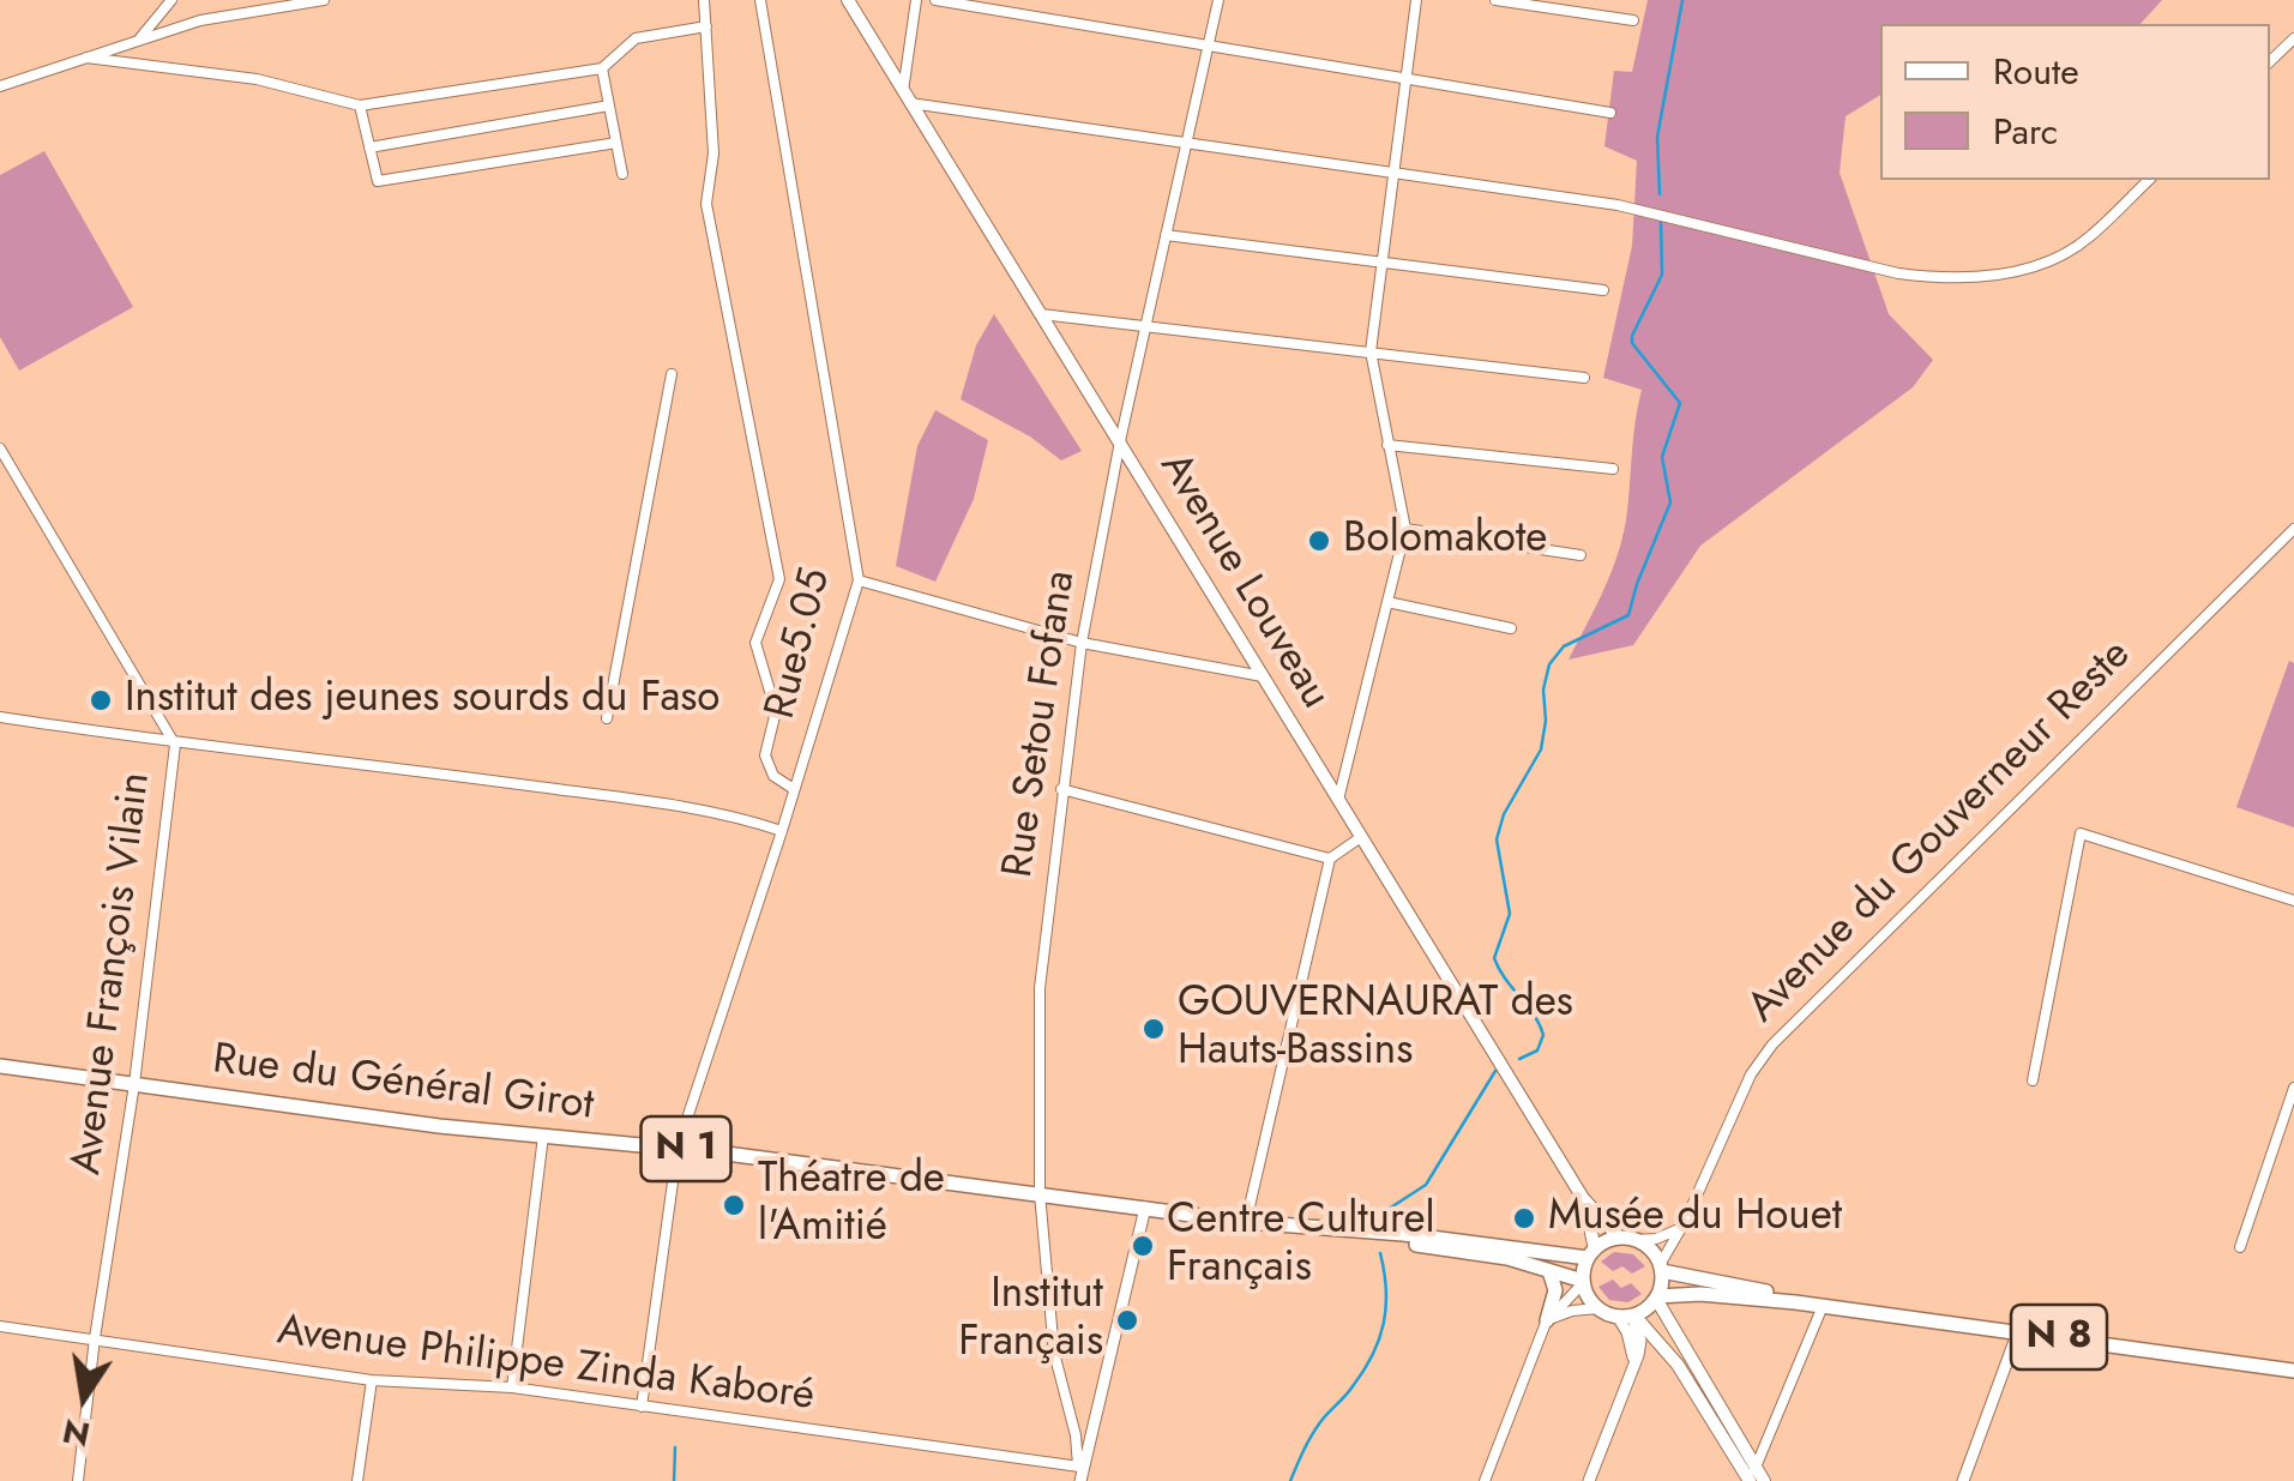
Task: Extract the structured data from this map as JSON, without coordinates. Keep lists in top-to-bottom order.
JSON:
{
  "streets": {
    "highway": ["Rue du Général Girot", "N 1", "N 8"],
    "main road": ["Avenue Louveau"],
    "street": [
      "Rue5.05",
      "Rue Setou Fofana",
      "Avenue du Gouverneur Reste",
      "Avenue François Vilain",
      "Avenue Philippe Zinda Kaboré"
    ]
  },
  "crossings": [
    ["Avenue Louveau", "Rue Setou Fofana"],
    ["Avenue Louveau", "Avenue du Gouverneur Reste"],
    ["Avenue Louveau", "N 1"],
    ["Avenue Louveau", "N 8"],
    ["Rue5.05", "Rue du Général Girot"],
    ["Rue5.05", "Avenue Philippe Zinda Kaboré"],
    ["Rue Setou Fofana", "Rue du Général Girot"],
    ["Rue Setou Fofana", "Avenue Philippe Zinda Kaboré"],
    ["Avenue du Gouverneur Reste", "N 1"],
    ["Avenue du Gouverneur Reste", "N 8"],
    ["Avenue François Vilain", "Rue du Général Girot"],
    ["Avenue François Vilain", "Avenue Philippe Zinda Kaboré"],
    ["Rue du Général Girot", "N 1"],
    ["N 1", "N 8"]
  ],
  "places": [
    "Bolomakote",
    "Institut des jeunes sourds du Faso",
    "GOUVERNAURAT des Hauts-Bassins",
    "Théatre de l'Amitié",
    "Musée du Houet",
    "Centre Culturel Français",
    "Institut Français"
  ],
  "legend": ["Route", "Parc"],
  "north": "bottom"
}
